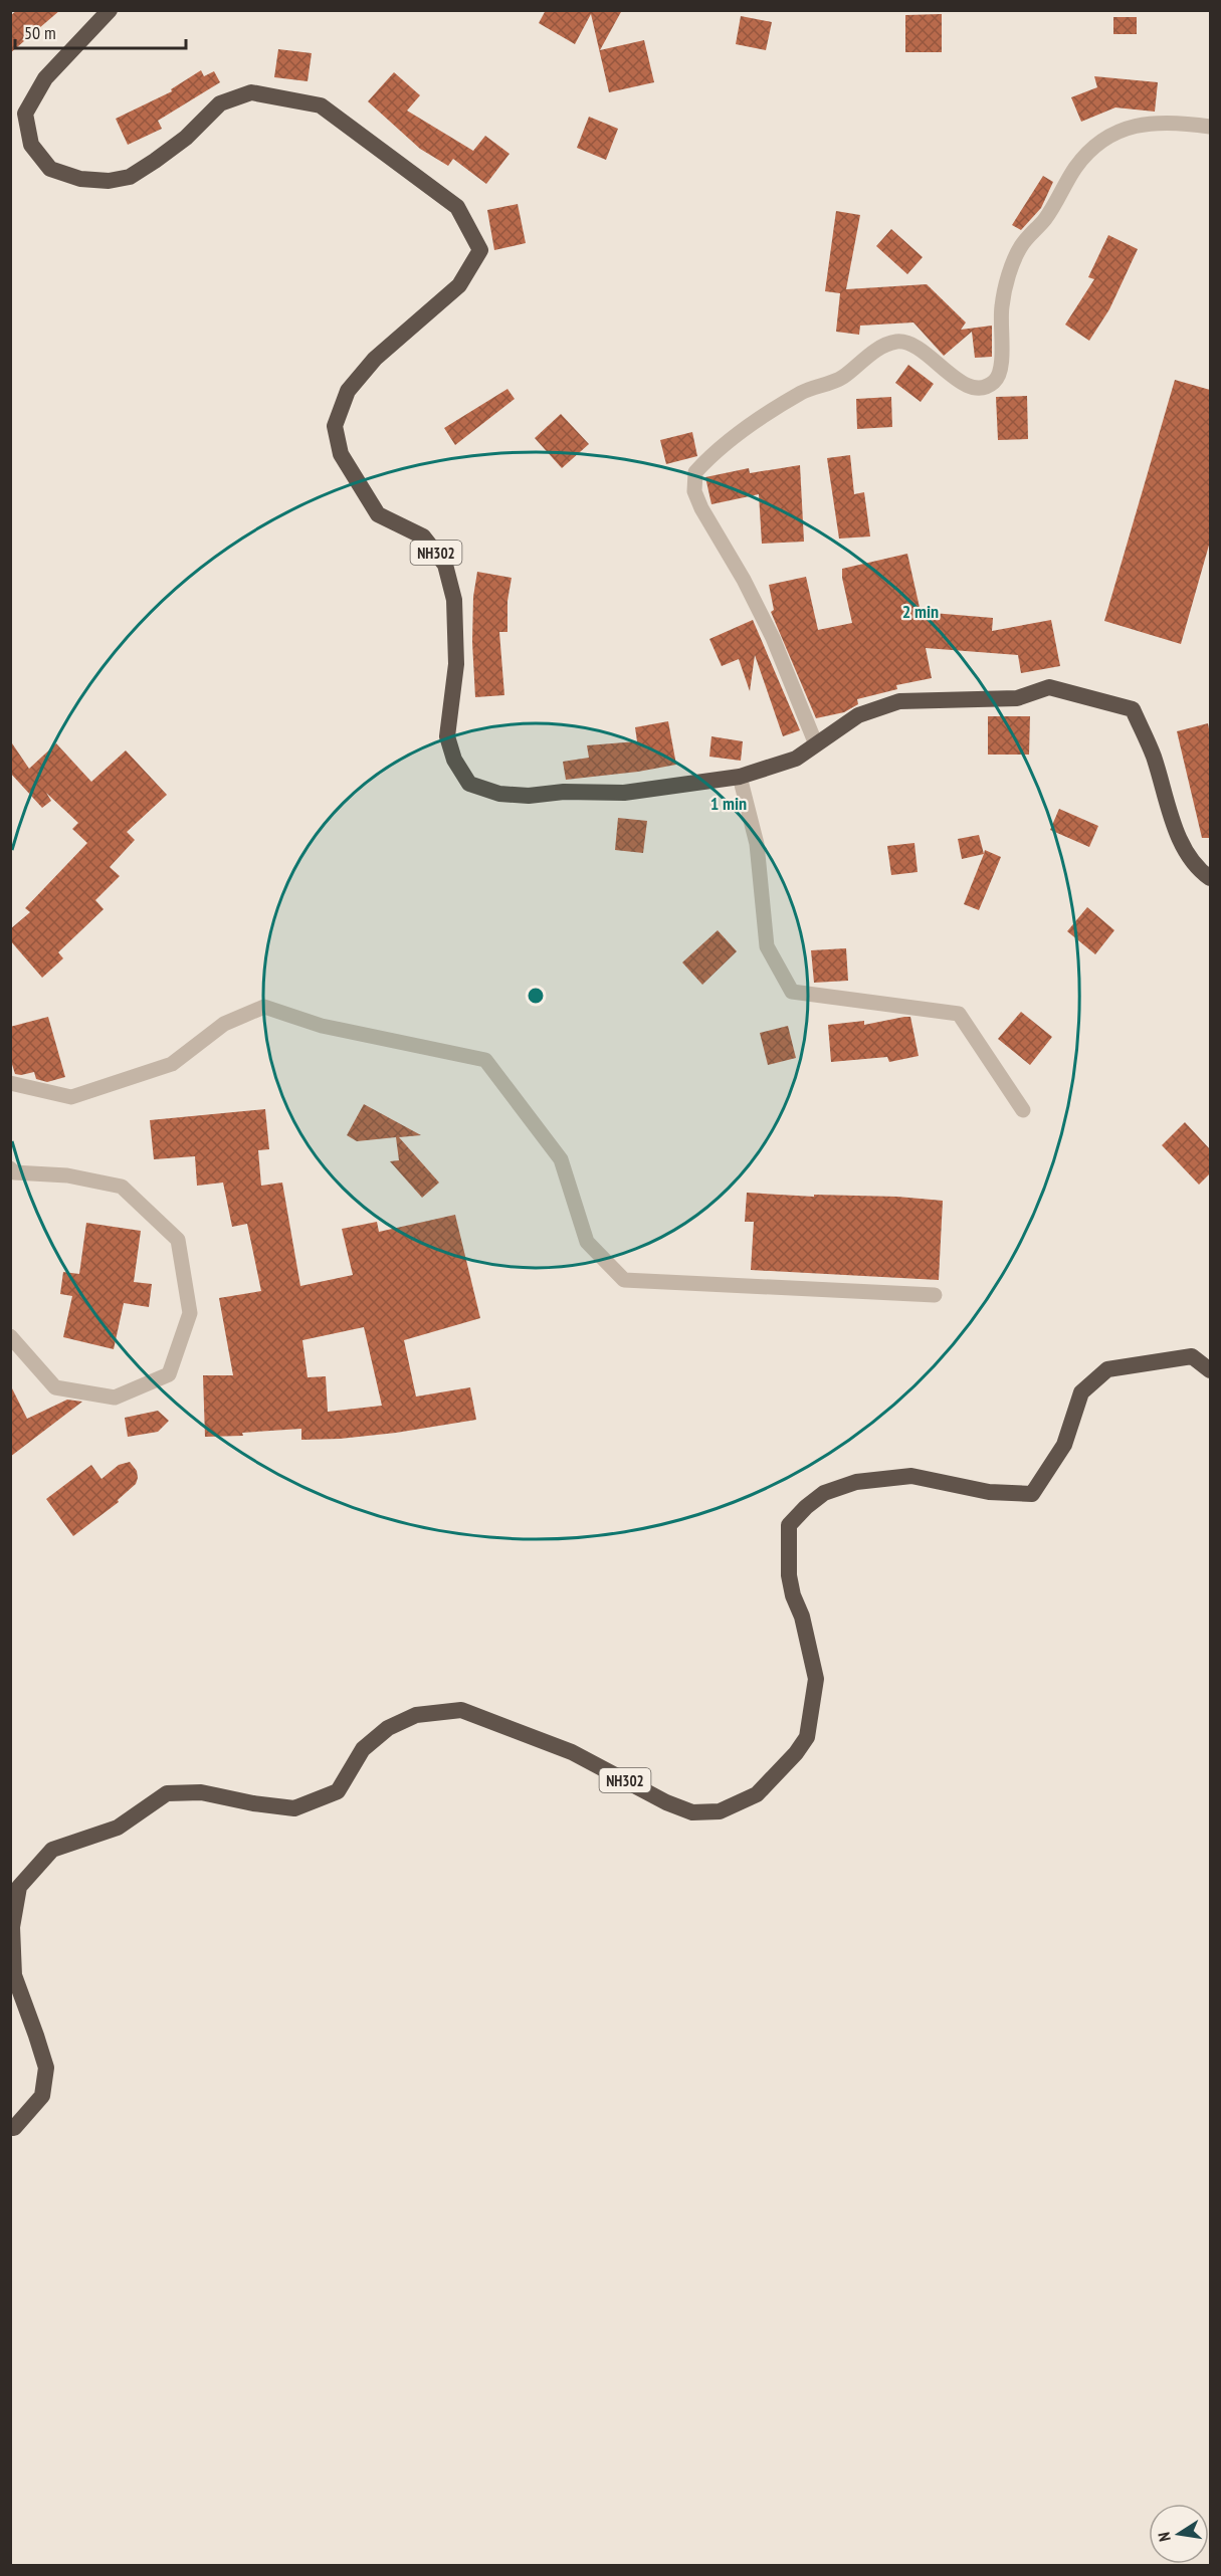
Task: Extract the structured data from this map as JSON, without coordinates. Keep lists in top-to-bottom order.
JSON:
{
  "streets": {
    "highway": ["NH302"]
  },
  "scale_bar": "50 m",
  "north": "left",
  "rings": ["2 min", "1 min"]
}
